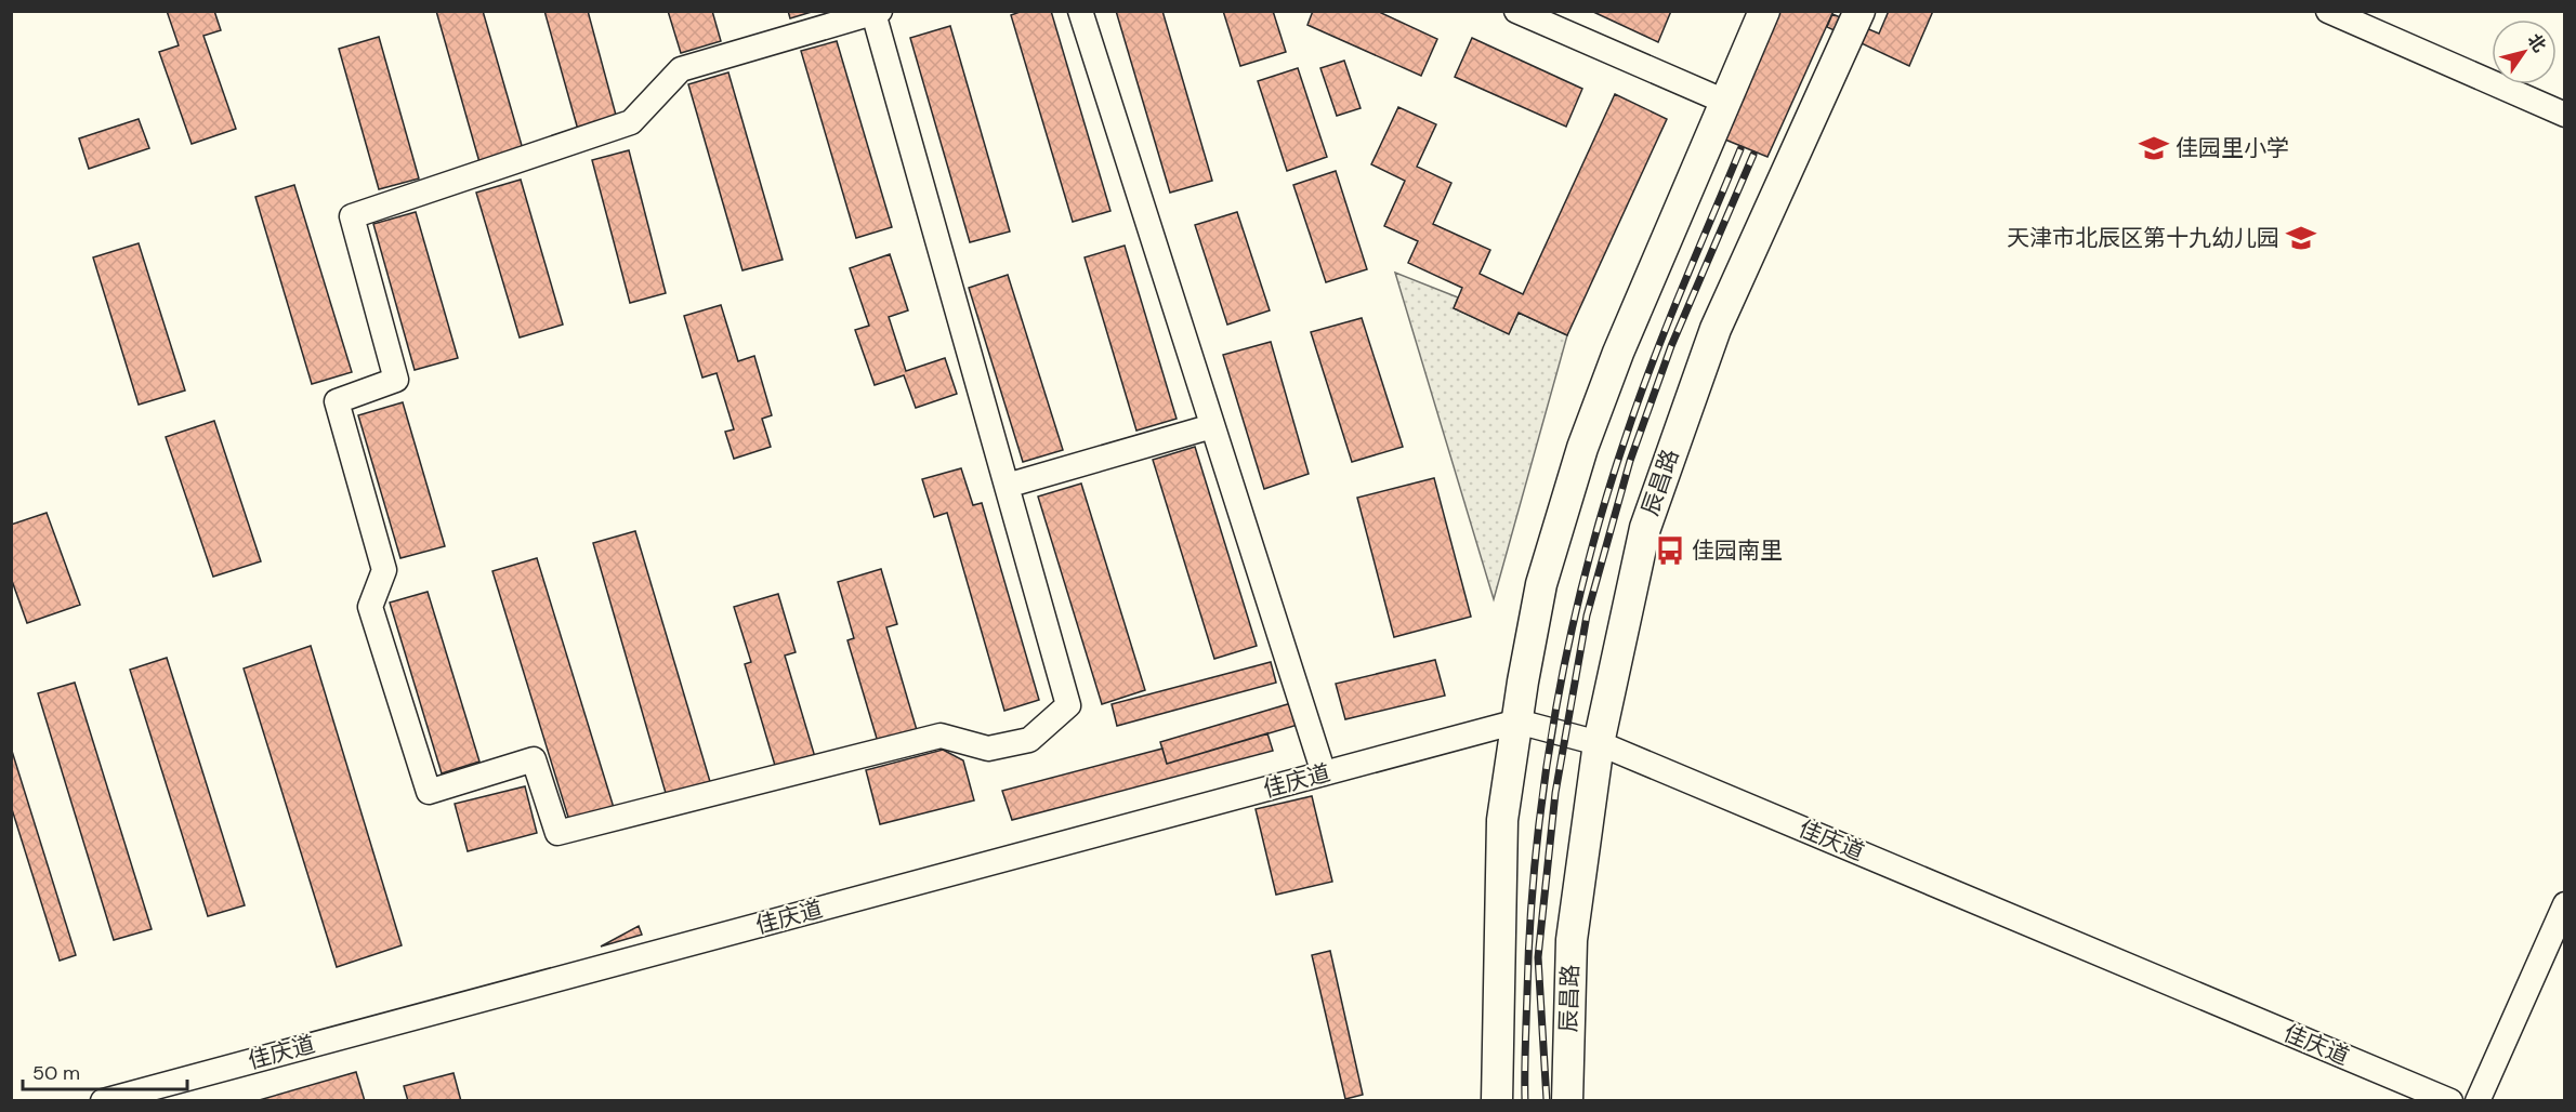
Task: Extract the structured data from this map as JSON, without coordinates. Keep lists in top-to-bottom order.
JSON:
{
  "streets": {
    "main road": ["辰昌路"],
    "street": ["佳庆道"]
  },
  "crossings": [
    ["辰昌路", "佳庆道"]
  ],
  "places": {
    "school or university": ["佳园里小学", "天津市北辰区第十九幼儿园"],
    "bus stop": ["佳园南里"]
  },
  "scale_bar": "50 m",
  "north": "top right"
}
